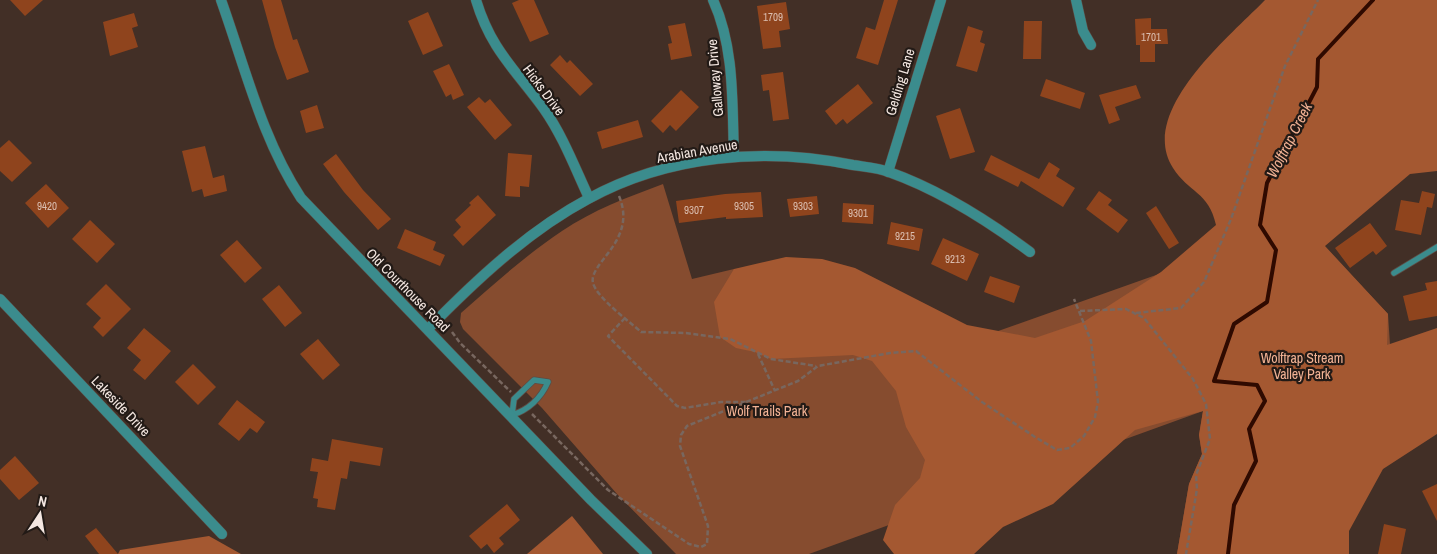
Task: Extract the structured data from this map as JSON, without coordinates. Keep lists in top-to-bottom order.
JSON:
{
  "streets": {
    "street": [
      "Galloway Drive",
      "Gelding Lane",
      "Hicks Drive",
      "Arabian Avenue",
      "Old Courthouse Road",
      "Lakeside Drive"
    ]
  },
  "crossings": [
    ["Galloway Drive", "Arabian Avenue"],
    ["Gelding Lane", "Arabian Avenue"],
    ["Hicks Drive", "Arabian Avenue"],
    ["Arabian Avenue", "Old Courthouse Road"]
  ],
  "water": ["Wolftrap Creek"],
  "parks": ["Wolftrap Stream Valley Park", "Wolf Trails Park"],
  "house_numbers": [
    "1709",
    "1701",
    "9420",
    "9305",
    "9303",
    "9307",
    "9301",
    "9215",
    "9213"
  ],
  "north": "top"
}
